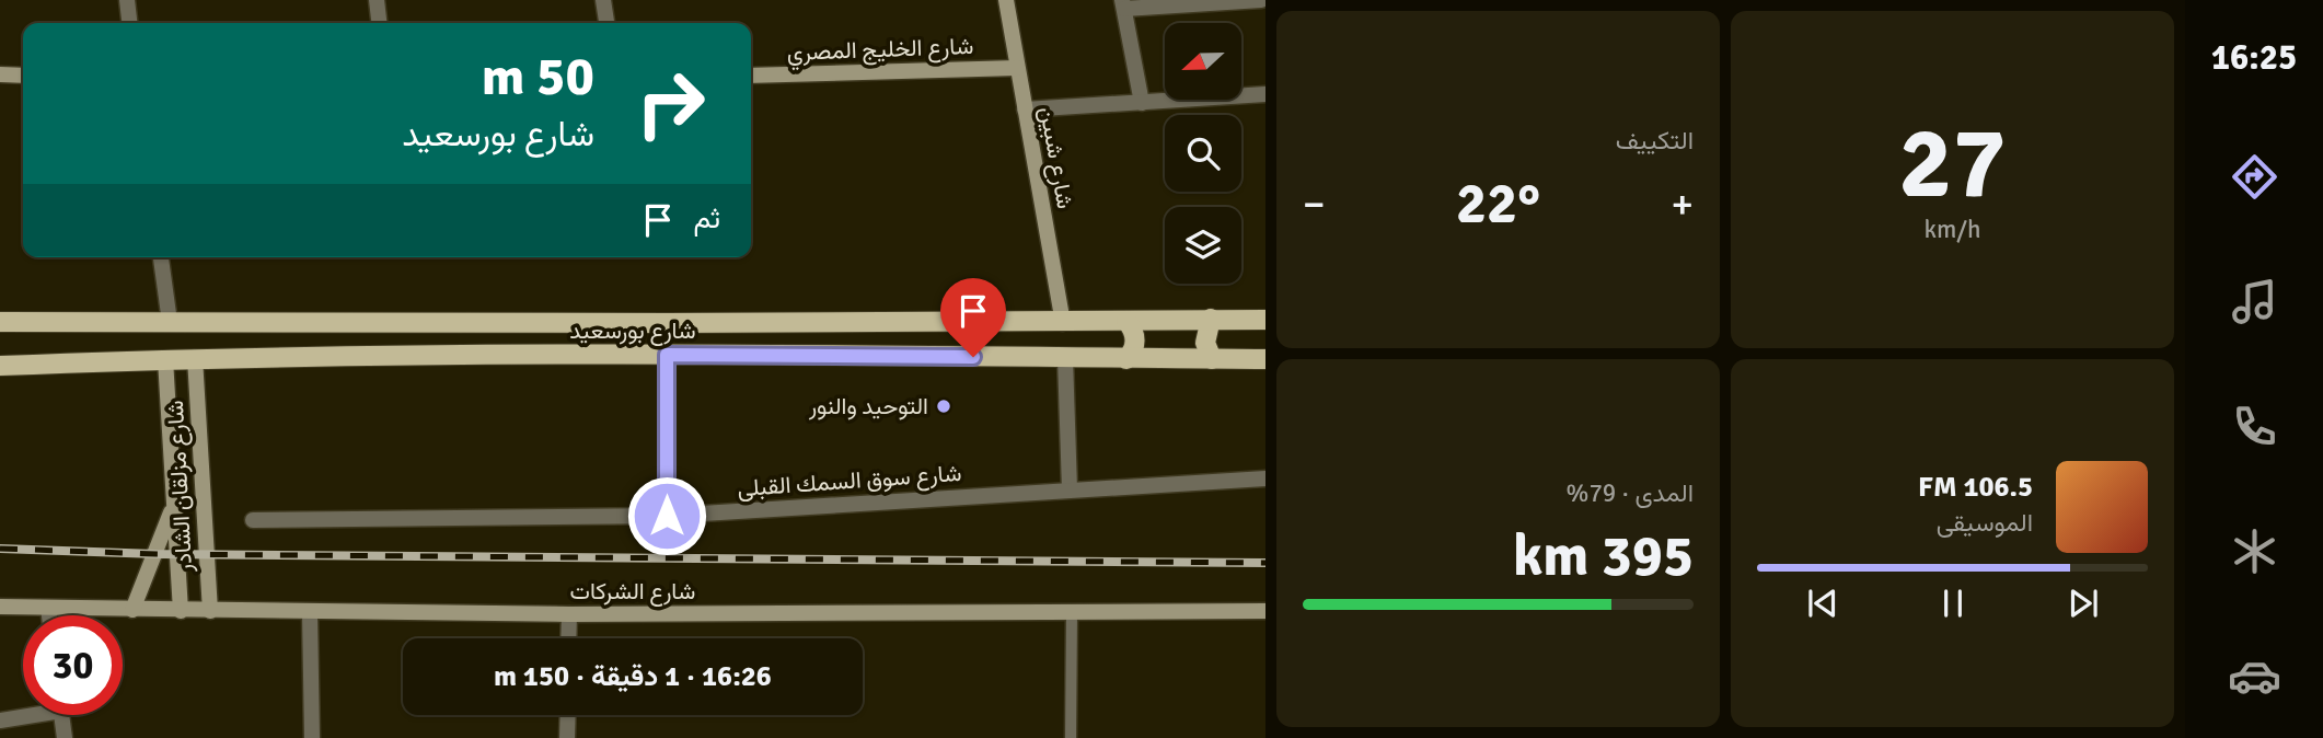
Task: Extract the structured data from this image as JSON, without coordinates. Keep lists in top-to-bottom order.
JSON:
{
  "streets": {
    "main road": ["شارع بورسعيد"],
    "street": [
      "شارع الخليج المصري",
      "شارع شبين",
      "شارع سوق السمك القبلى",
      "شارع مزلقان الشادر",
      "شارع الشركات"
    ]
  },
  "crossings": [
    ["شارع الخليج المصري", "شارع شبين"],
    ["شارع شبين", "شارع بورسعيد"],
    ["شارع بورسعيد", "شارع مزلقان الشادر"],
    ["شارع مزلقان الشادر", "شارع الشركات"]
  ],
  "places": ["التوحيد والنور"],
  "north": "left",
  "page": {
    "tabs": "16:25",
    "tile": [
      ["27", "km/h"],
      "التكييف",
      ["المدى · 79%", "395 km"]
    ],
    "turn": ["50 m", "شارع بورسعيد"],
    "heat": ["−", "22°", "+"],
    "then": "ثم",
    "song": ["106.5 FM", "الموسيقى"],
    "limit": "30",
    "trip": "16:26 · 1 دقيقة · 150 m"
  }
}
